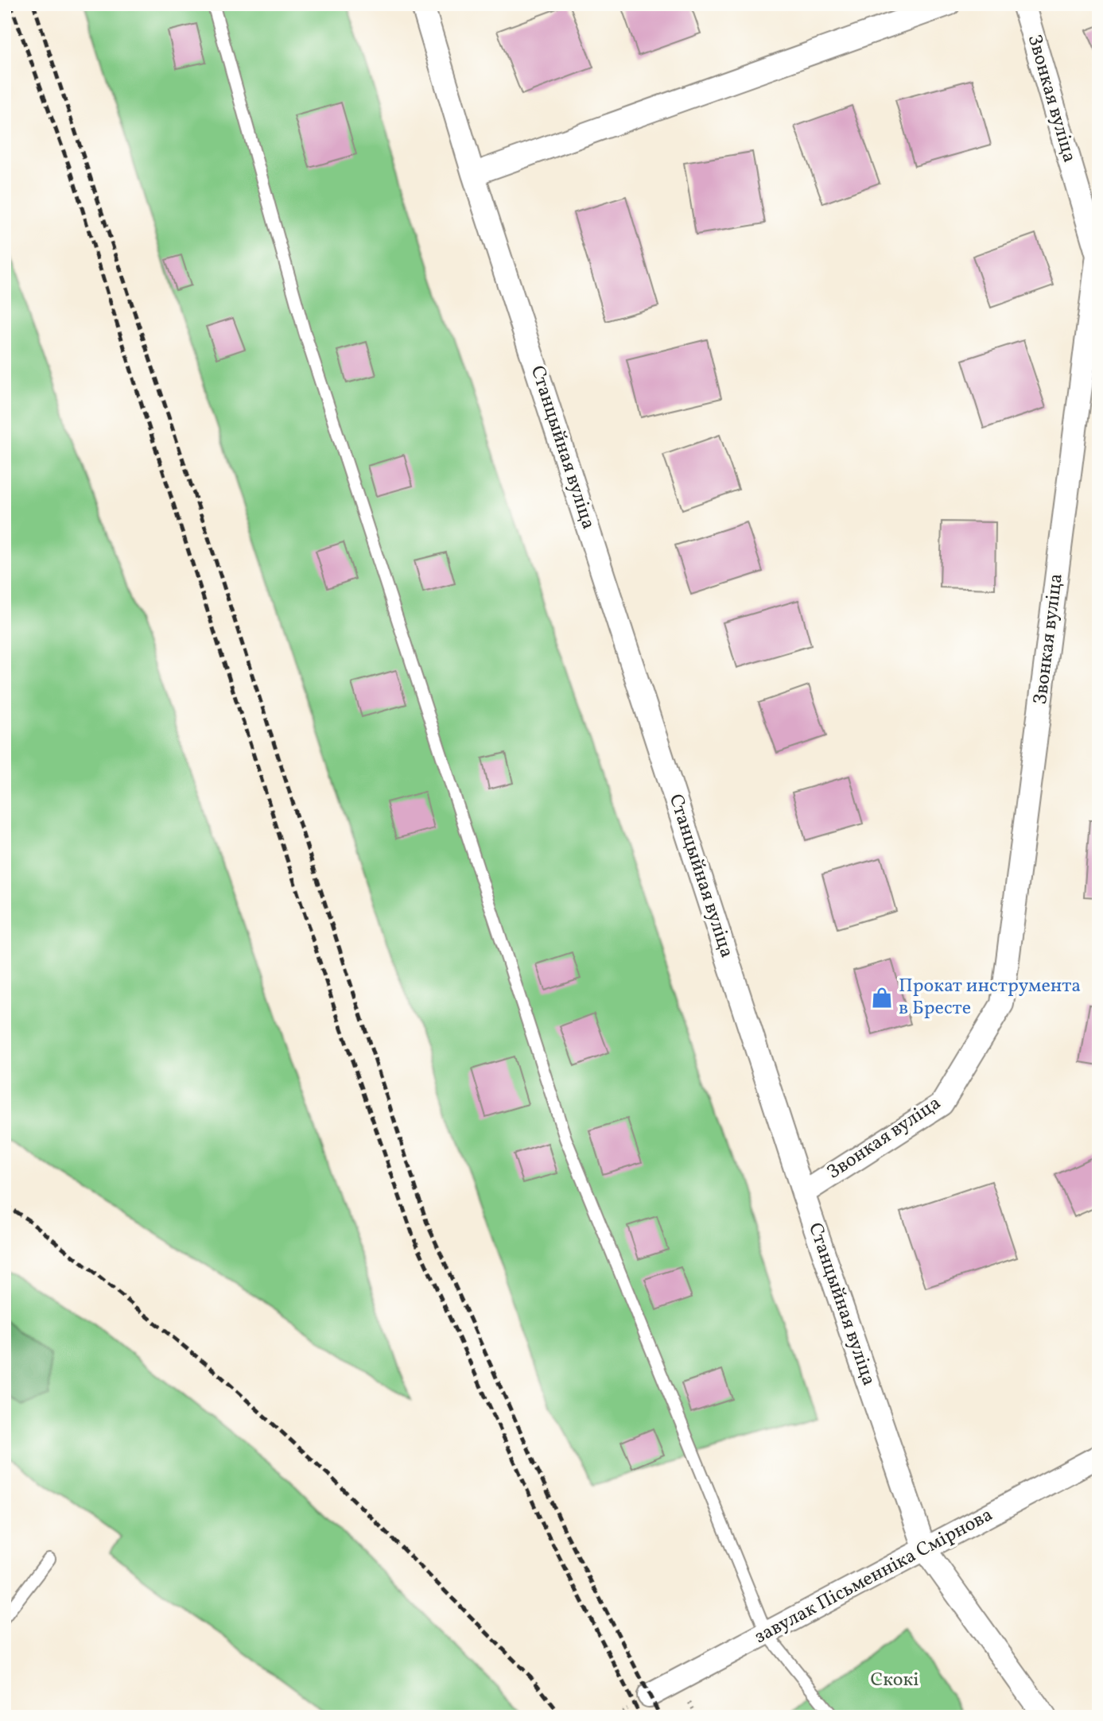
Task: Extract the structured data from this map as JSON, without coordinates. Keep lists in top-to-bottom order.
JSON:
{
  "streets": {
    "street": ["Звонкая вуліца", "Станцыйная вуліца", "завулак Пісьменніка Смірнова"]
  },
  "crossings": [
    ["Звонкая вуліца", "Станцыйная вуліца"],
    ["Станцыйная вуліца", "завулак Пісьменніка Смірнова"]
  ],
  "parks": ["Скокі"],
  "places": {
    "shop": ["Прокат инструмента в Бресте"]
  }
}
